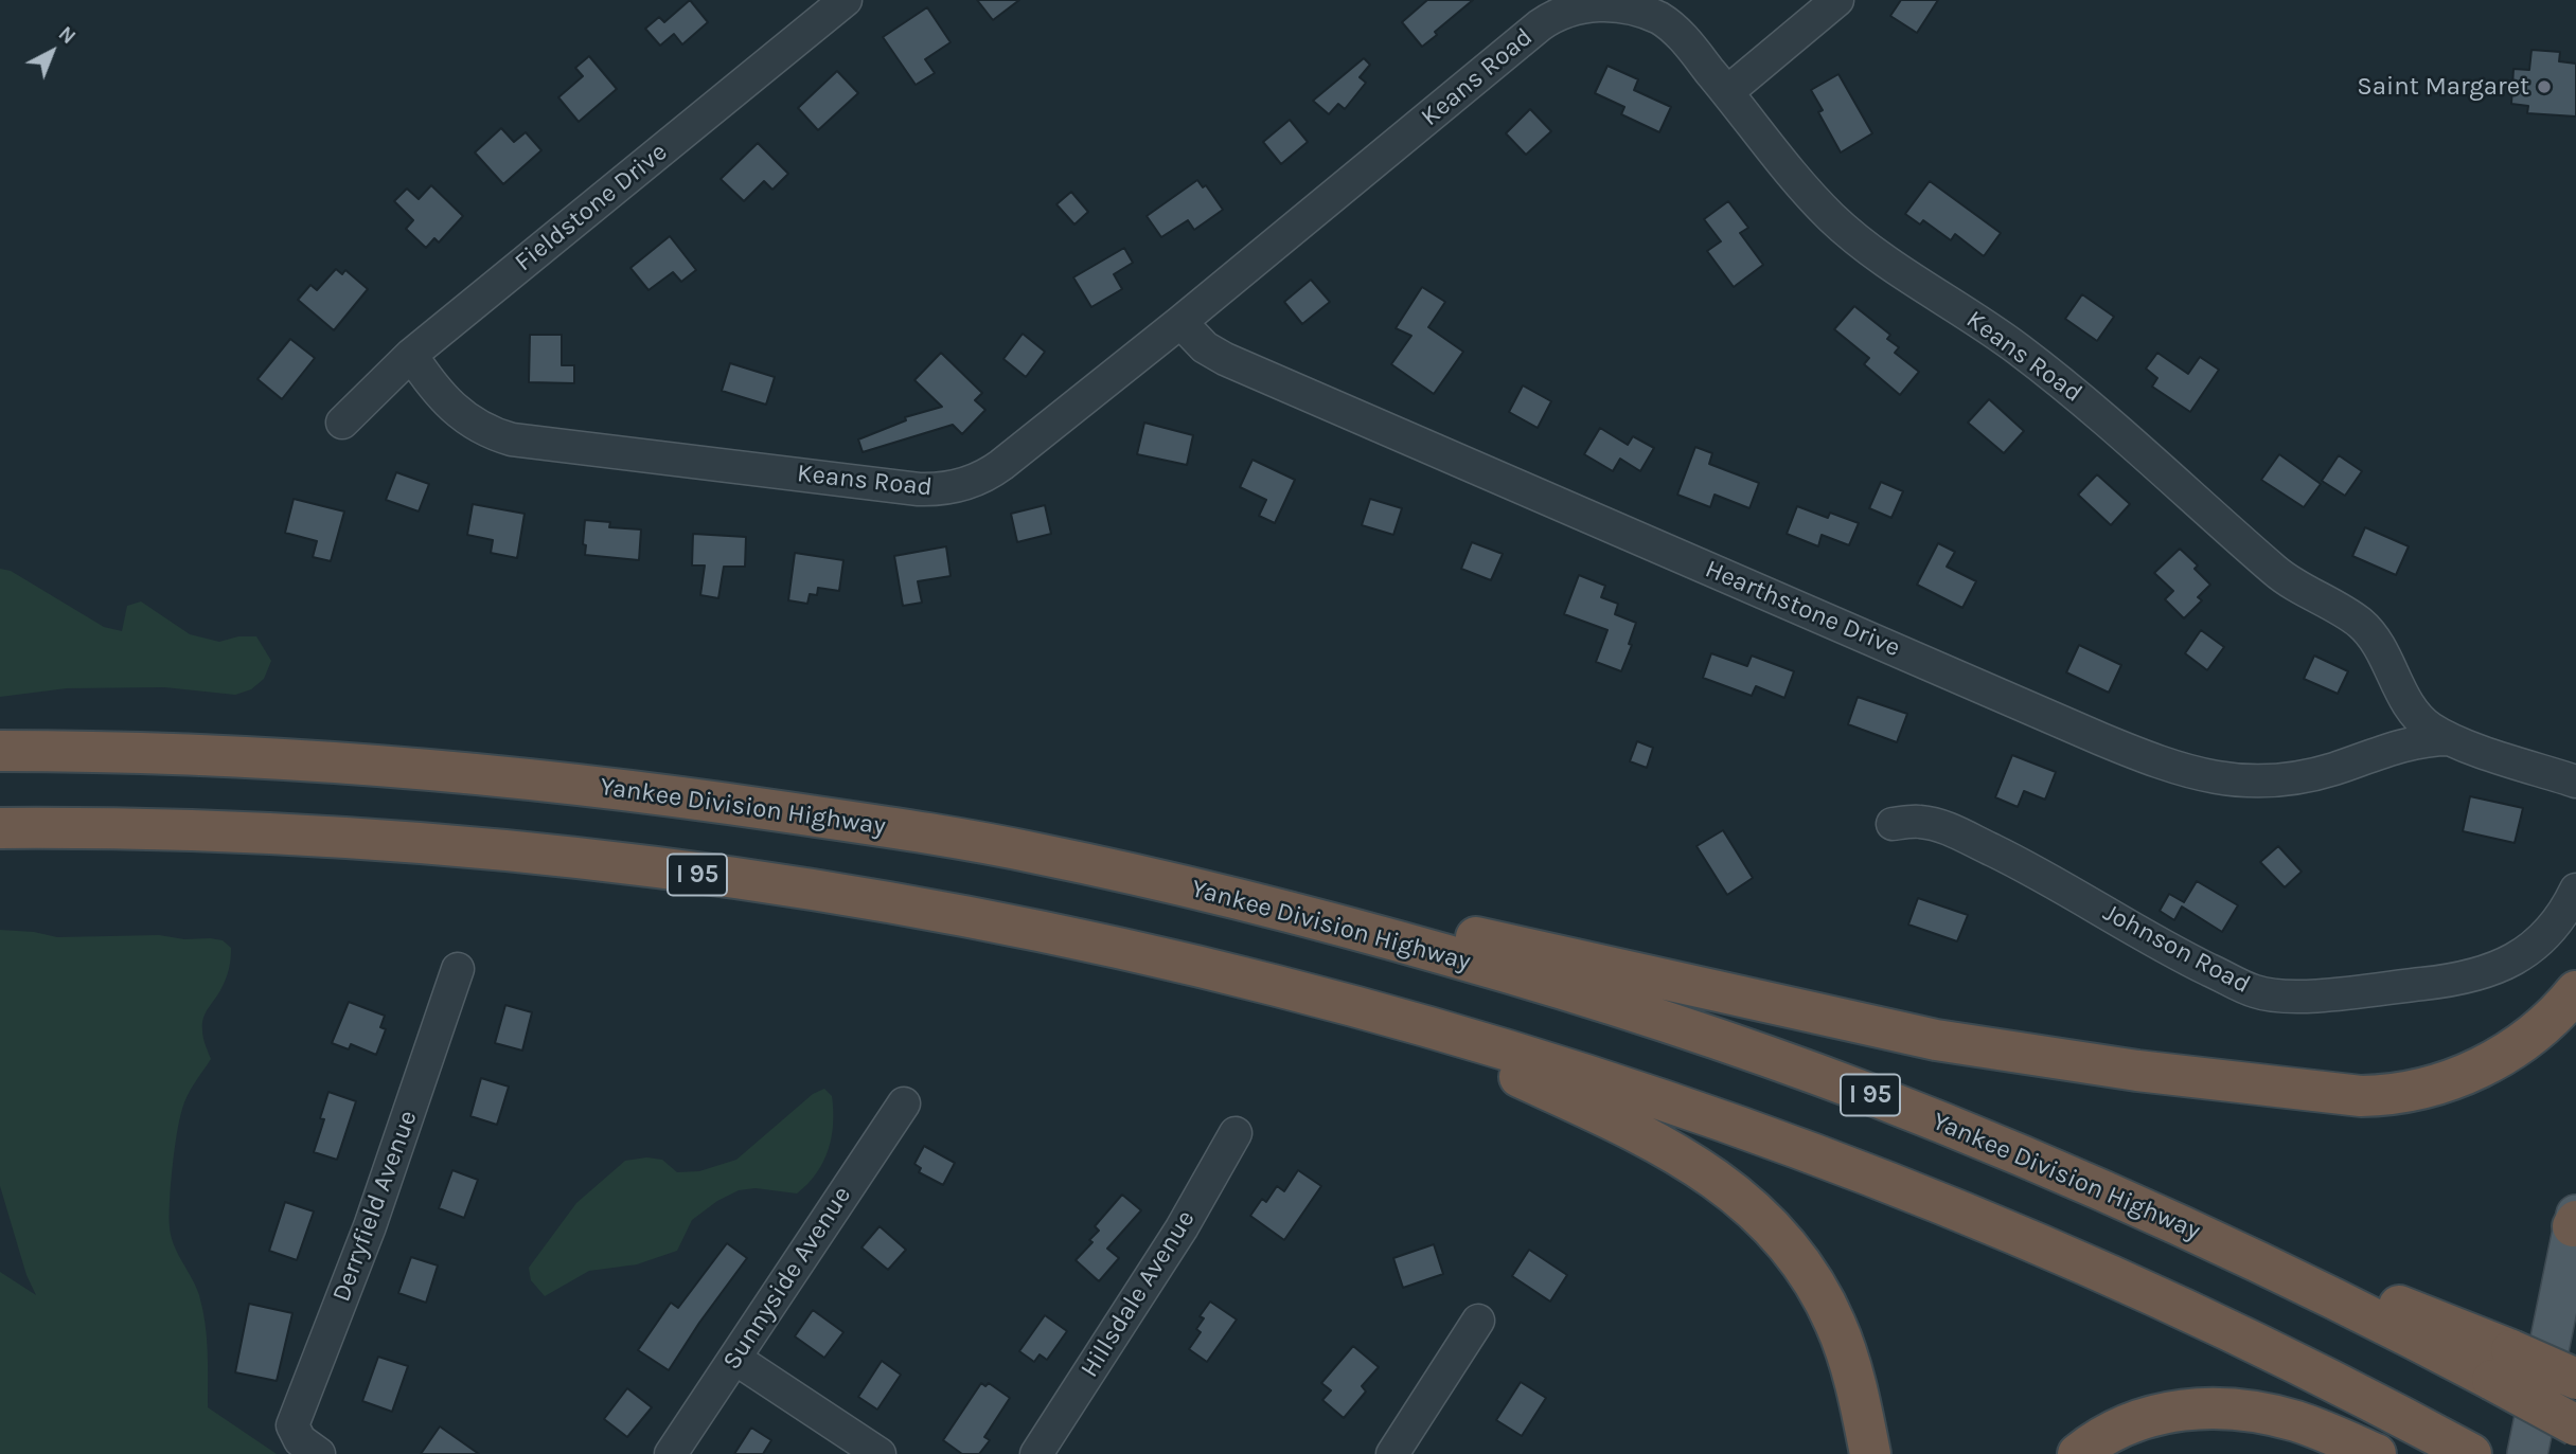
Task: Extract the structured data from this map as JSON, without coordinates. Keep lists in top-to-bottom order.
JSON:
{
  "streets": {
    "highway": ["Yankee Division Highway", "I 95"],
    "street": [
      "Keans Road",
      "Fieldstone Drive",
      "Hearthstone Drive",
      "Johnson Road",
      "Derryfield Avenue",
      "Sunnyside Avenue",
      "Hillsdale Avenue"
    ]
  },
  "crossings": [
    ["Keans Road", "Fieldstone Drive"],
    ["Keans Road", "Hearthstone Drive"]
  ],
  "places": ["Saint Margaret"],
  "north": "top right"
}
